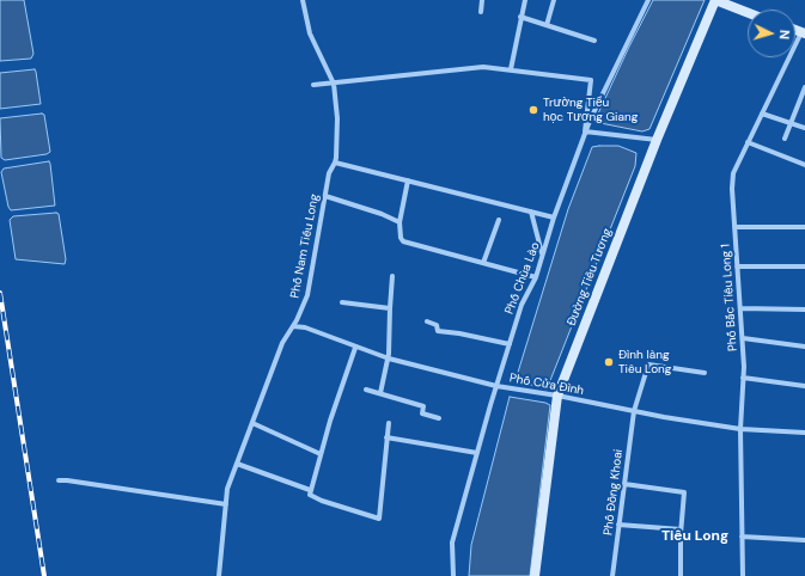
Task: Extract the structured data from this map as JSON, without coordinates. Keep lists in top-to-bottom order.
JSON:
{
  "streets": {
    "street": [
      "Phố Nam Tiêu Long",
      "Đường Tiêu Tương",
      "Phố Chùa Lào",
      "Phố Bắc Tiêu Long 1",
      "Phố Cửa Đình",
      "Phố Đồng Khoai"
    ]
  },
  "crossings": [
    ["Phố Nam Tiêu Long", "Phố Cửa Đình"],
    ["Đường Tiêu Tương", "Phố Cửa Đình"],
    ["Phố Chùa Lào", "Phố Cửa Đình"],
    ["Phố Bắc Tiêu Long 1", "Phố Cửa Đình"],
    ["Phố Cửa Đình", "Phố Đồng Khoai"]
  ],
  "districts": ["Tiêu Long"],
  "places": ["Trường Tiểu học Tương Giang", "Đình làng Tiêu Long"],
  "north": "right"
}
